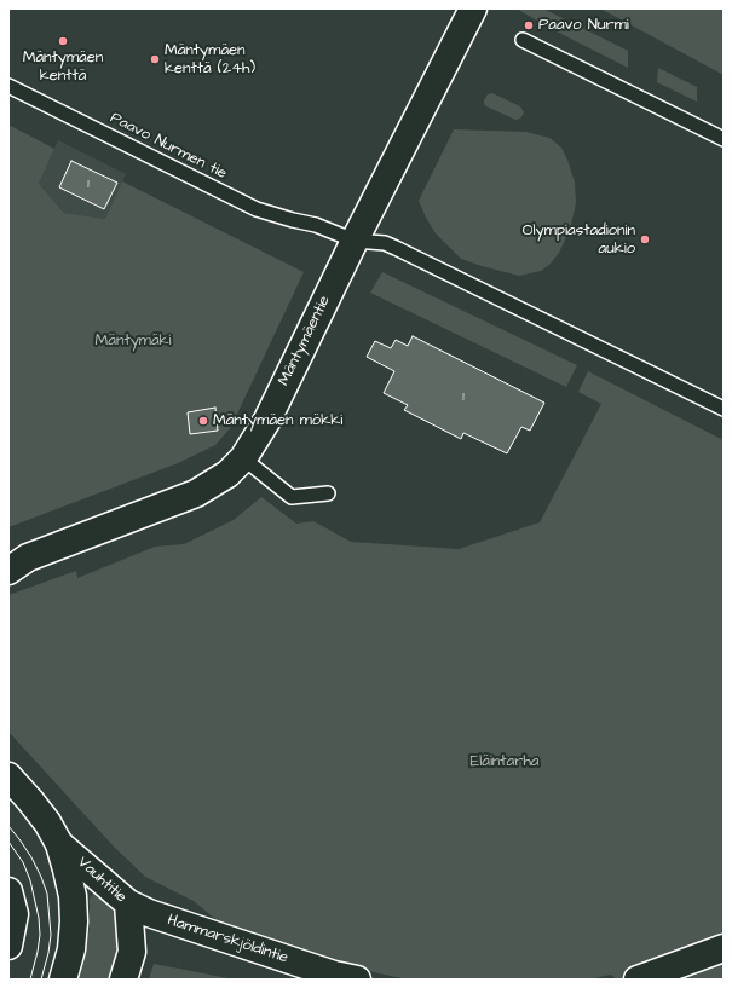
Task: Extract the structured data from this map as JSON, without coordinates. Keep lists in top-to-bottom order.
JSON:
{
  "streets": {
    "street": ["Mäntymäentie", "Vauhtitie", "Hammarskjöldintie"],
    "lane": ["Paavo Nurmen tie"]
  },
  "crossings": [
    ["Paavo Nurmen tie", "Mäntymäentie"],
    ["Vauhtitie", "Hammarskjöldintie"]
  ],
  "parks": ["Mäntymäki", "Eläintarha"],
  "places": [
    "Paavo Nurmi",
    "Mäntymäen kenttä",
    "Mäntymäen kenttä (24h)",
    "Olympiastadionin aukio",
    "Mäntymäen mökki"
  ],
  "house_numbers": ["1", "1"]
}
